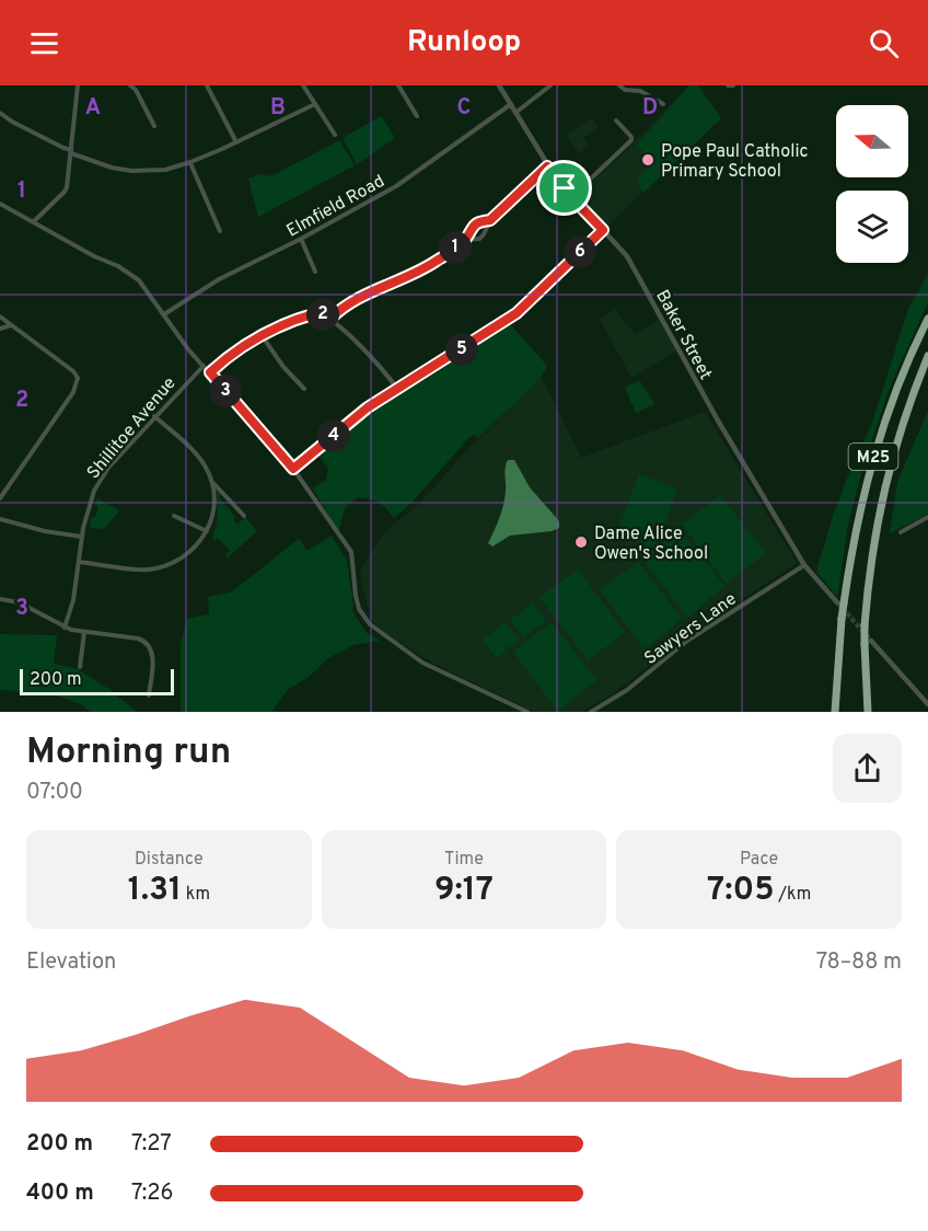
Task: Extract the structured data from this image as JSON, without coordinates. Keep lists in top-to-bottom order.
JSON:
{
  "streets": {
    "highway": ["M25"],
    "street": [
      "Elmfield Road",
      "Baker Street",
      "Shillitoe Avenue",
      "Sawyers Lane"
    ]
  },
  "crossings": [
    ["Elmfield Road", "Baker Street"],
    ["Baker Street", "M25"],
    ["Baker Street", "Sawyers Lane"]
  ],
  "places": ["Pope Paul Catholic Primary School", "Dame Alice Owen's School"],
  "scale_bar": "200 m",
  "north": "left",
  "page": {
    "header": "Runloop",
    "pins": [
      "1",
      "6",
      "2",
      "5",
      "3",
      "4"
    ],
    "scale": "200 m",
    "heading": ["Morning run", "07:00"],
    "stats": [
      ["Distance", "1.31 km"],
      ["Time", "9:17"],
      ["Pace", "7:05 /km"]
    ],
    "chart": ["Elevation", "78–88 m"],
    "list": [
      {
        "name": "200 m",
        "note": "7:27"
      },
      {
        "name": "400 m",
        "note": "7:26"
      }
    ]
  },
  "grid": {
    "columns": [
      "A",
      "B",
      "C",
      "D"
    ],
    "rows": ["1", "2", "3"]
  }
}
